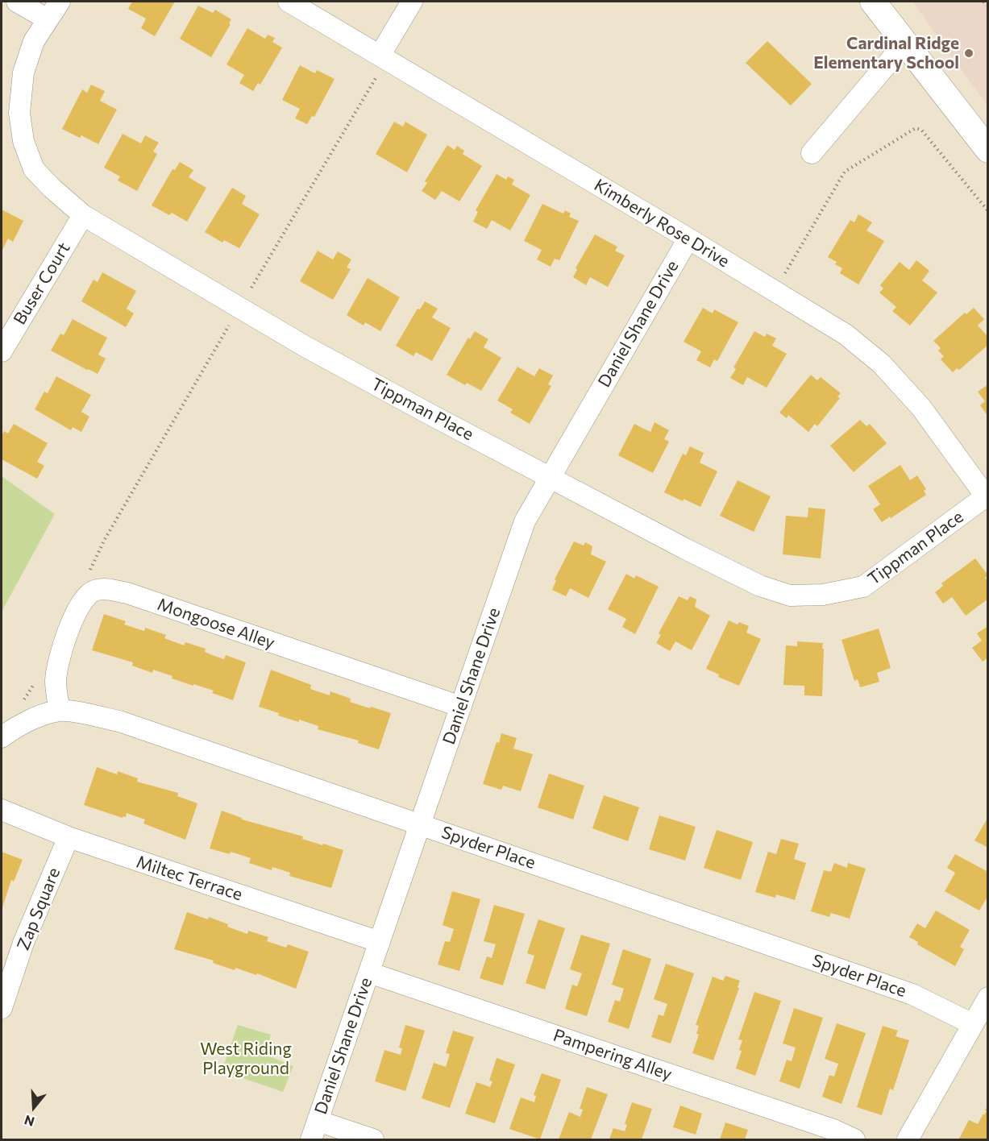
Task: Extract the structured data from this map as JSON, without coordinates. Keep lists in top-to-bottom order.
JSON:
{
  "streets": {
    "street": [
      "Kimberly Rose Drive",
      "Buser Court",
      "Daniel Shane Drive",
      "Tippman Place",
      "Mongoose Alley",
      "Spyder Place",
      "Miltec Terrace",
      "Zap Square",
      "Pampering Alley"
    ]
  },
  "crossings": [
    ["Kimberly Rose Drive", "Daniel Shane Drive"],
    ["Kimberly Rose Drive", "Tippman Place"],
    ["Buser Court", "Tippman Place"],
    ["Daniel Shane Drive", "Tippman Place"],
    ["Daniel Shane Drive", "Mongoose Alley"],
    ["Daniel Shane Drive", "Spyder Place"],
    ["Daniel Shane Drive", "Miltec Terrace"],
    ["Daniel Shane Drive", "Pampering Alley"],
    ["Mongoose Alley", "Spyder Place"],
    ["Miltec Terrace", "Zap Square"]
  ],
  "parks": ["West Riding Playground"],
  "places": ["Cardinal Ridge Elementary School"],
  "north": "bottom"
}
